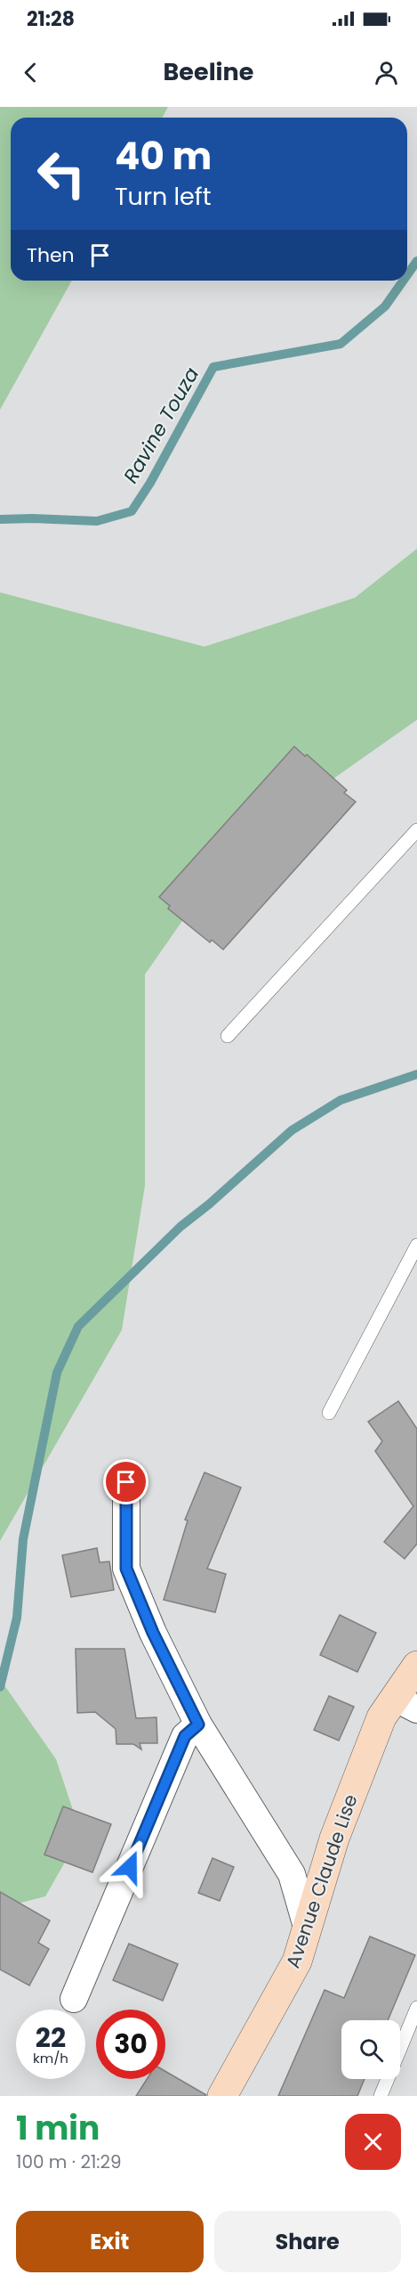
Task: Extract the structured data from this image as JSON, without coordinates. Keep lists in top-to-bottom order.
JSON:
{
  "streets": {
    "street": ["Avenue Claude Lise"]
  },
  "water": ["Ravine Touza"],
  "page": {
    "status": "21:28",
    "header": "Beeline",
    "turn": ["40 m", "Turn left"],
    "then": "Then",
    "speed": "22 km/h",
    "limit": "30",
    "heading": ["1 min", "100 m · 21:29"],
    "buttons": ["Exit", "Share"]
  }
}
